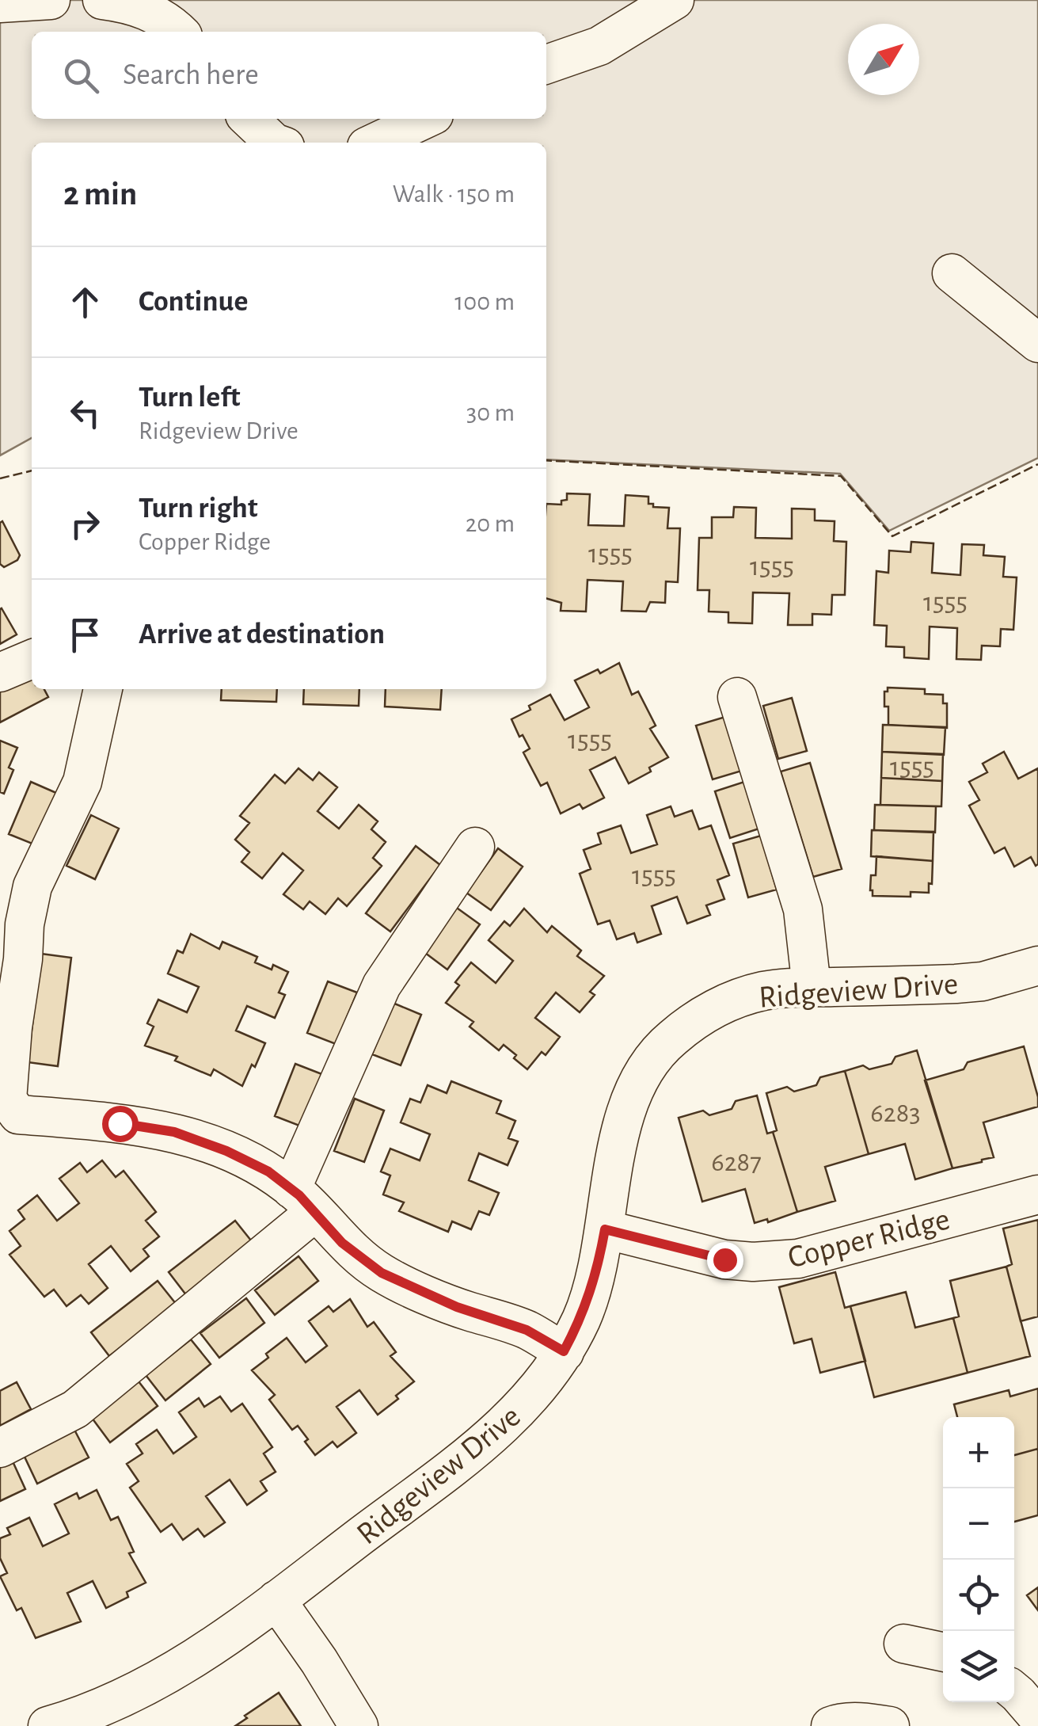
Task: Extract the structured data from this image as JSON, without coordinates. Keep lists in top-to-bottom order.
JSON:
{
  "streets": {
    "street": ["Ridgeview Drive", "Copper Ridge"]
  },
  "crossings": [
    ["Ridgeview Drive", "Copper Ridge"]
  ],
  "house_numbers": [
    "1555",
    "1555",
    "1555",
    "1555",
    "1555",
    "1555",
    "6283",
    "6287"
  ],
  "north": "top right",
  "page": {
    "search": "Search here",
    "heading": ["2 min", "Walk · 150 m"],
    "list": [
      ["Continue", "100 m"],
      ["Turn left", "Ridgeview Drive", "30 m"],
      ["Turn right", "Copper Ridge", "20 m"],
      "Arrive at destination"
    ],
    "map_buttons": ["+", "−"]
  }
}
